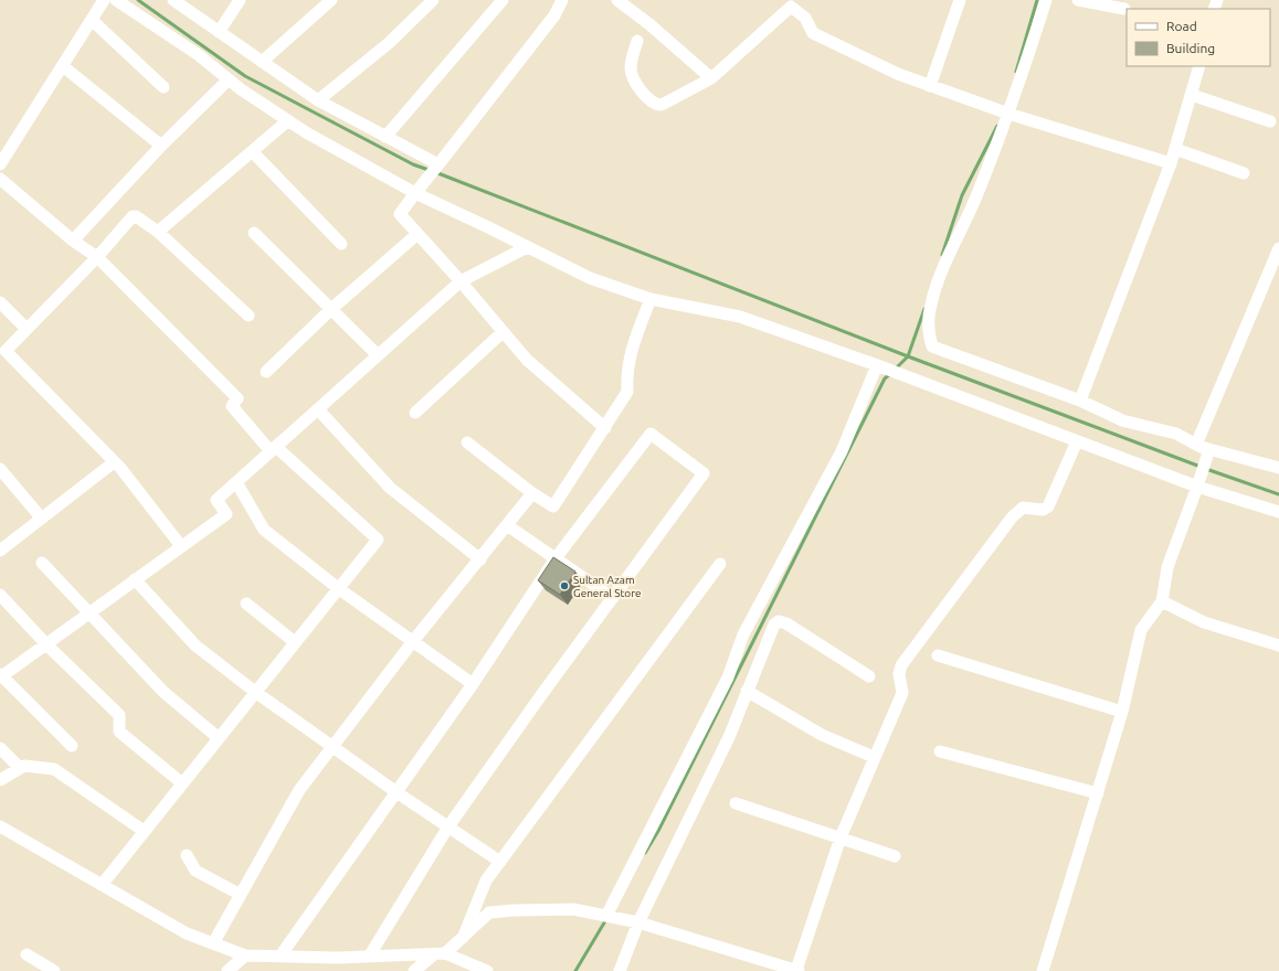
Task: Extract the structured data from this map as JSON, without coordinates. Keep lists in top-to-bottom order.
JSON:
{
  "places": ["Sultan Azam General Store"],
  "legend": ["Road", "Building"]
}
